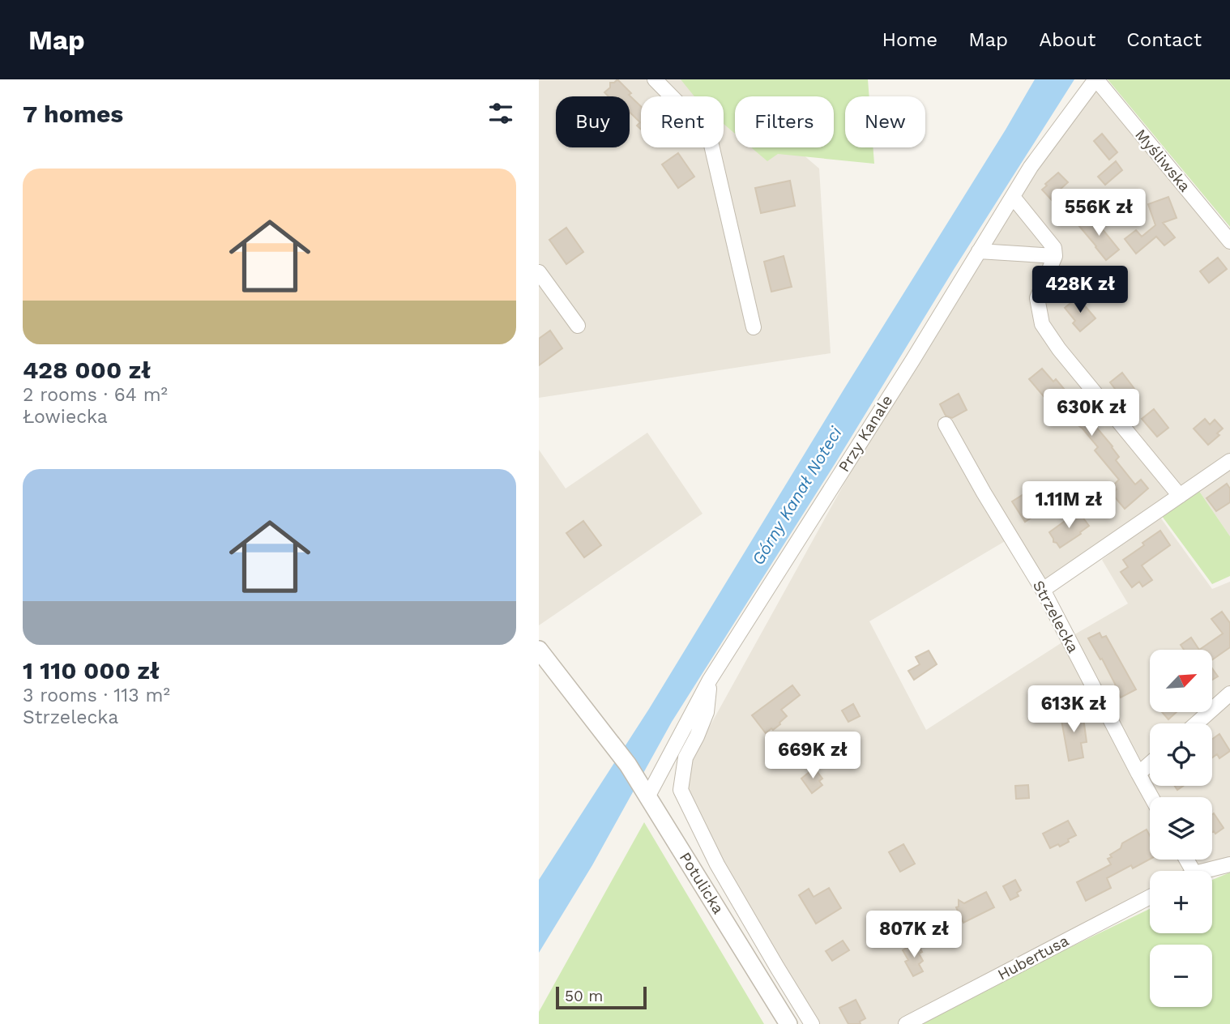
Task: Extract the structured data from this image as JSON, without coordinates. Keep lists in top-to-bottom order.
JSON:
{
  "streets": {
    "street": [
      "Myśliwska",
      "Przy Kanale",
      "Strzelecka",
      "Potulicka",
      "Hubertusa"
    ]
  },
  "crossings": [
    ["Myśliwska", "Przy Kanale"],
    ["Przy Kanale", "Potulicka"]
  ],
  "water": ["Górny Kanał Noteci"],
  "scale_bar": "50 m",
  "north": "top right",
  "page": {
    "header": "Map",
    "nav": [
      "Home",
      "Map",
      "About",
      "Contact"
    ],
    "heading": "7 homes",
    "chip": [
      "Buy",
      "Rent",
      "Filters",
      "New"
    ],
    "list": [
      {
        "name": "428 000 zł",
        "note": "2 rooms · 64 m² · Łowiecka"
      },
      {
        "name": "1 110 000 zł",
        "note": "3 rooms · 113 m² · Strzelecka"
      }
    ],
    "price": [
      "556K zł",
      "428K zł",
      "630K zł",
      "1.11M zł",
      "613K zł",
      "669K zł",
      "807K zł"
    ],
    "map_buttons": ["+", "−"],
    "scale": "50 m"
  }
}
